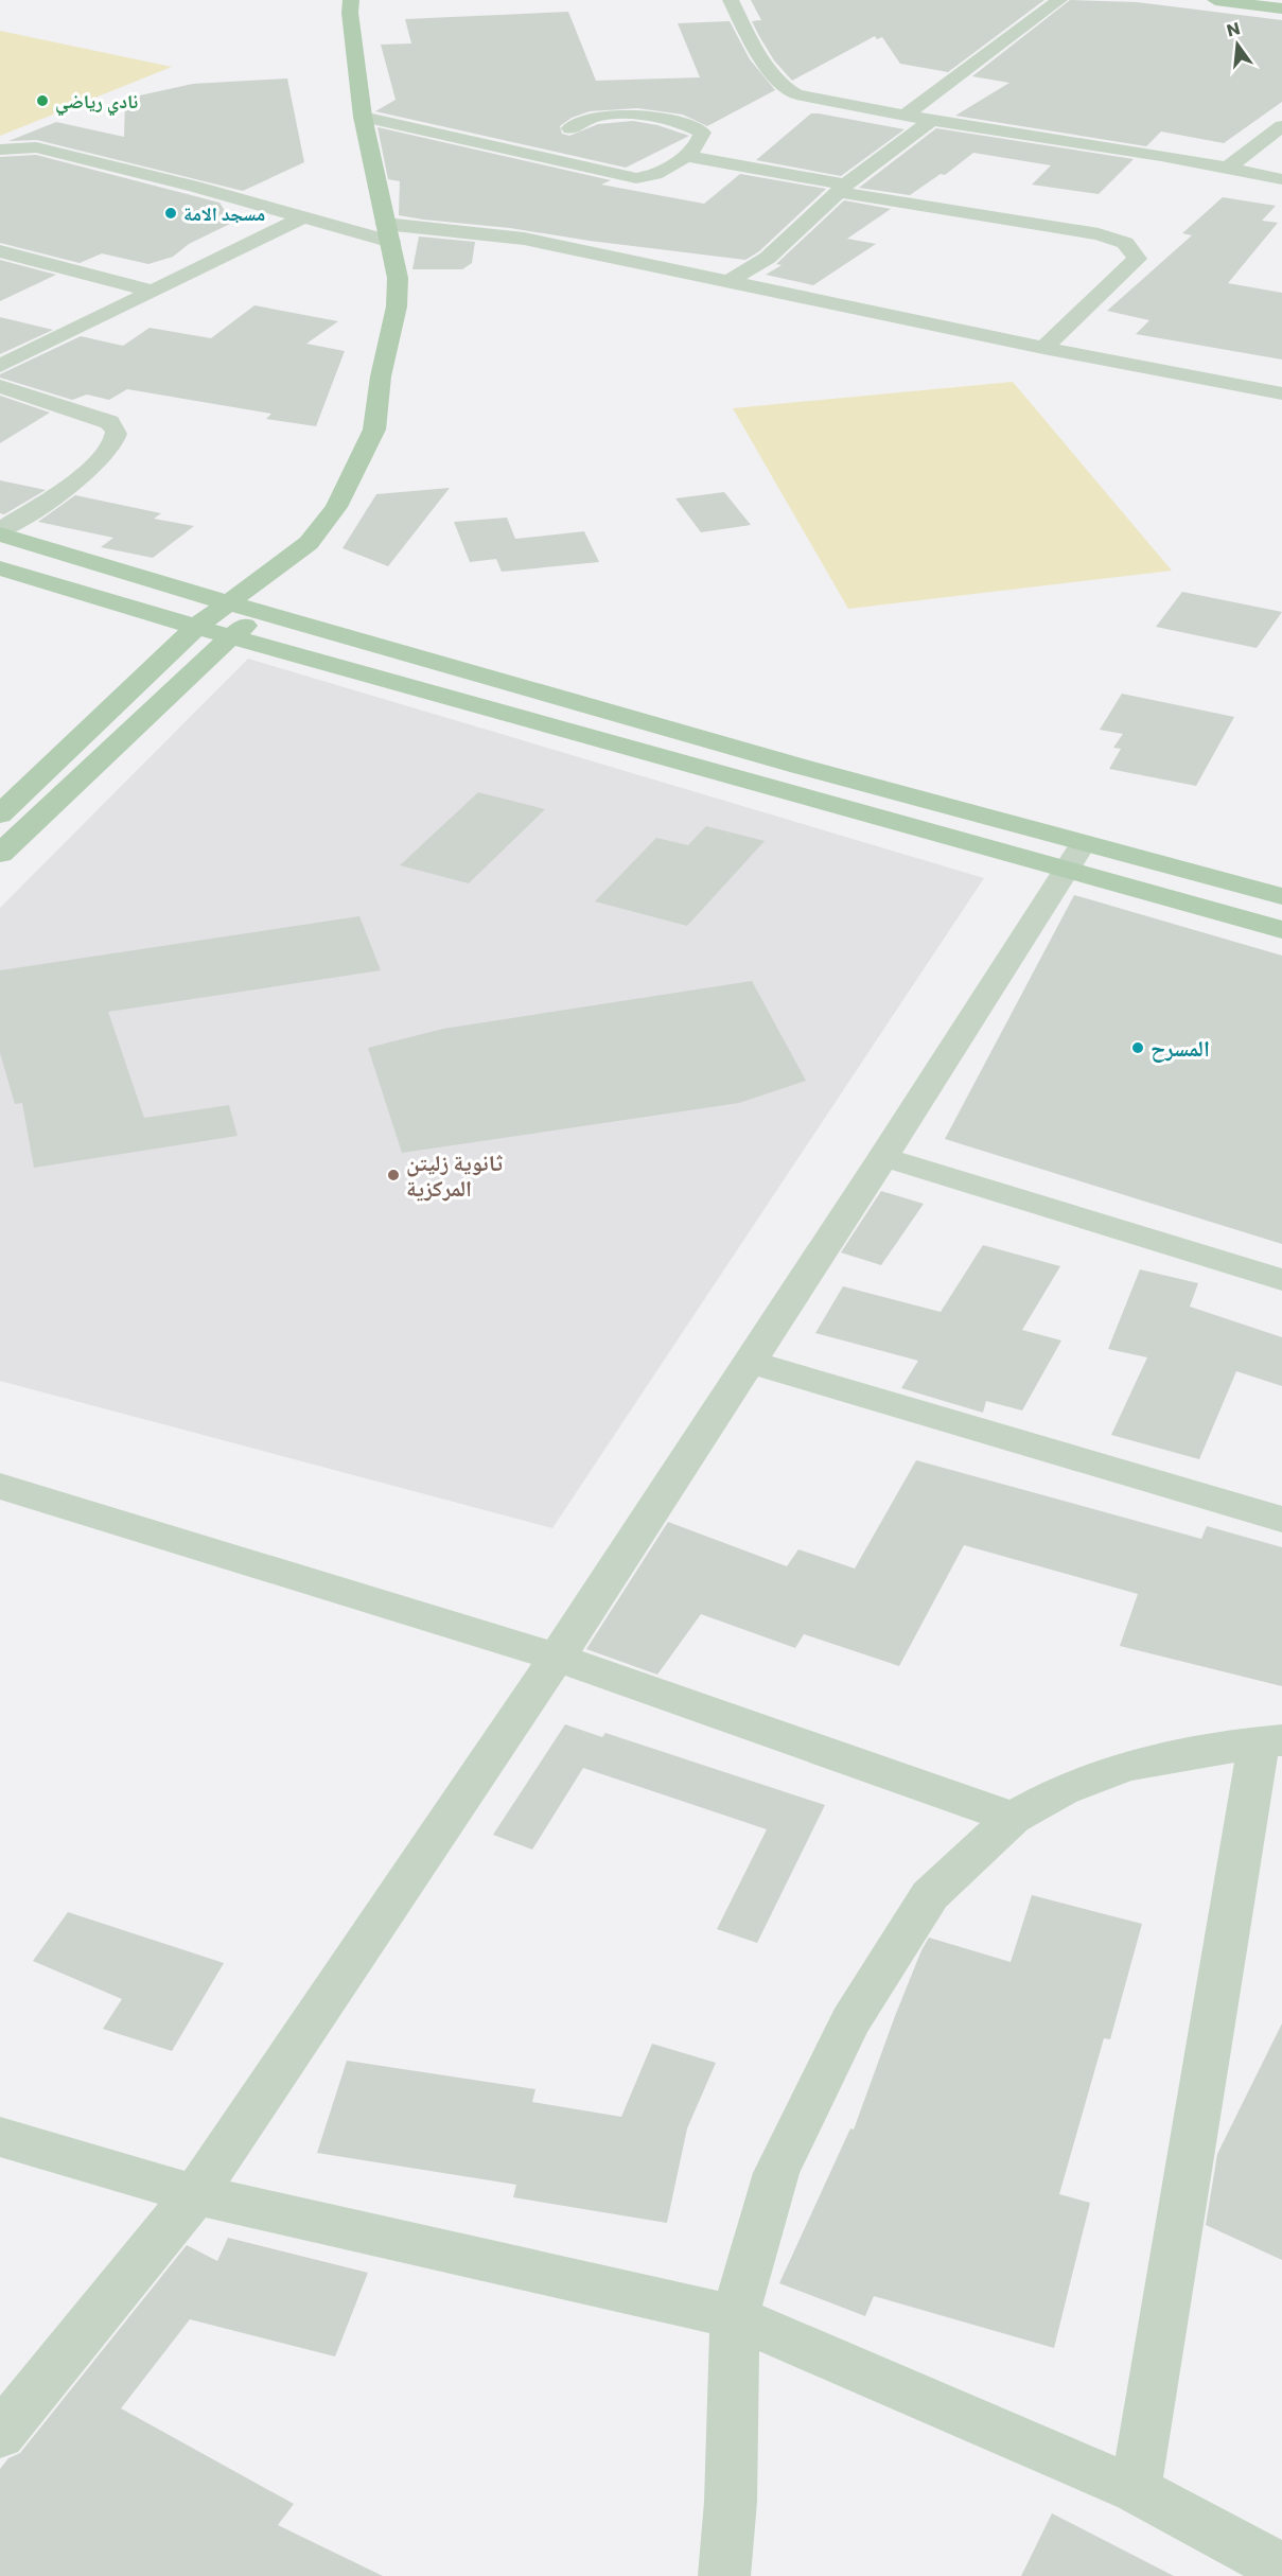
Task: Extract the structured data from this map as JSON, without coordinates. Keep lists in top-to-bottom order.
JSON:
{
  "places": [
    "نادي رياضي",
    "مسجد الامة",
    "المسرح",
    "ثانوية زليتن المركزية"
  ],
  "north": "top"
}
